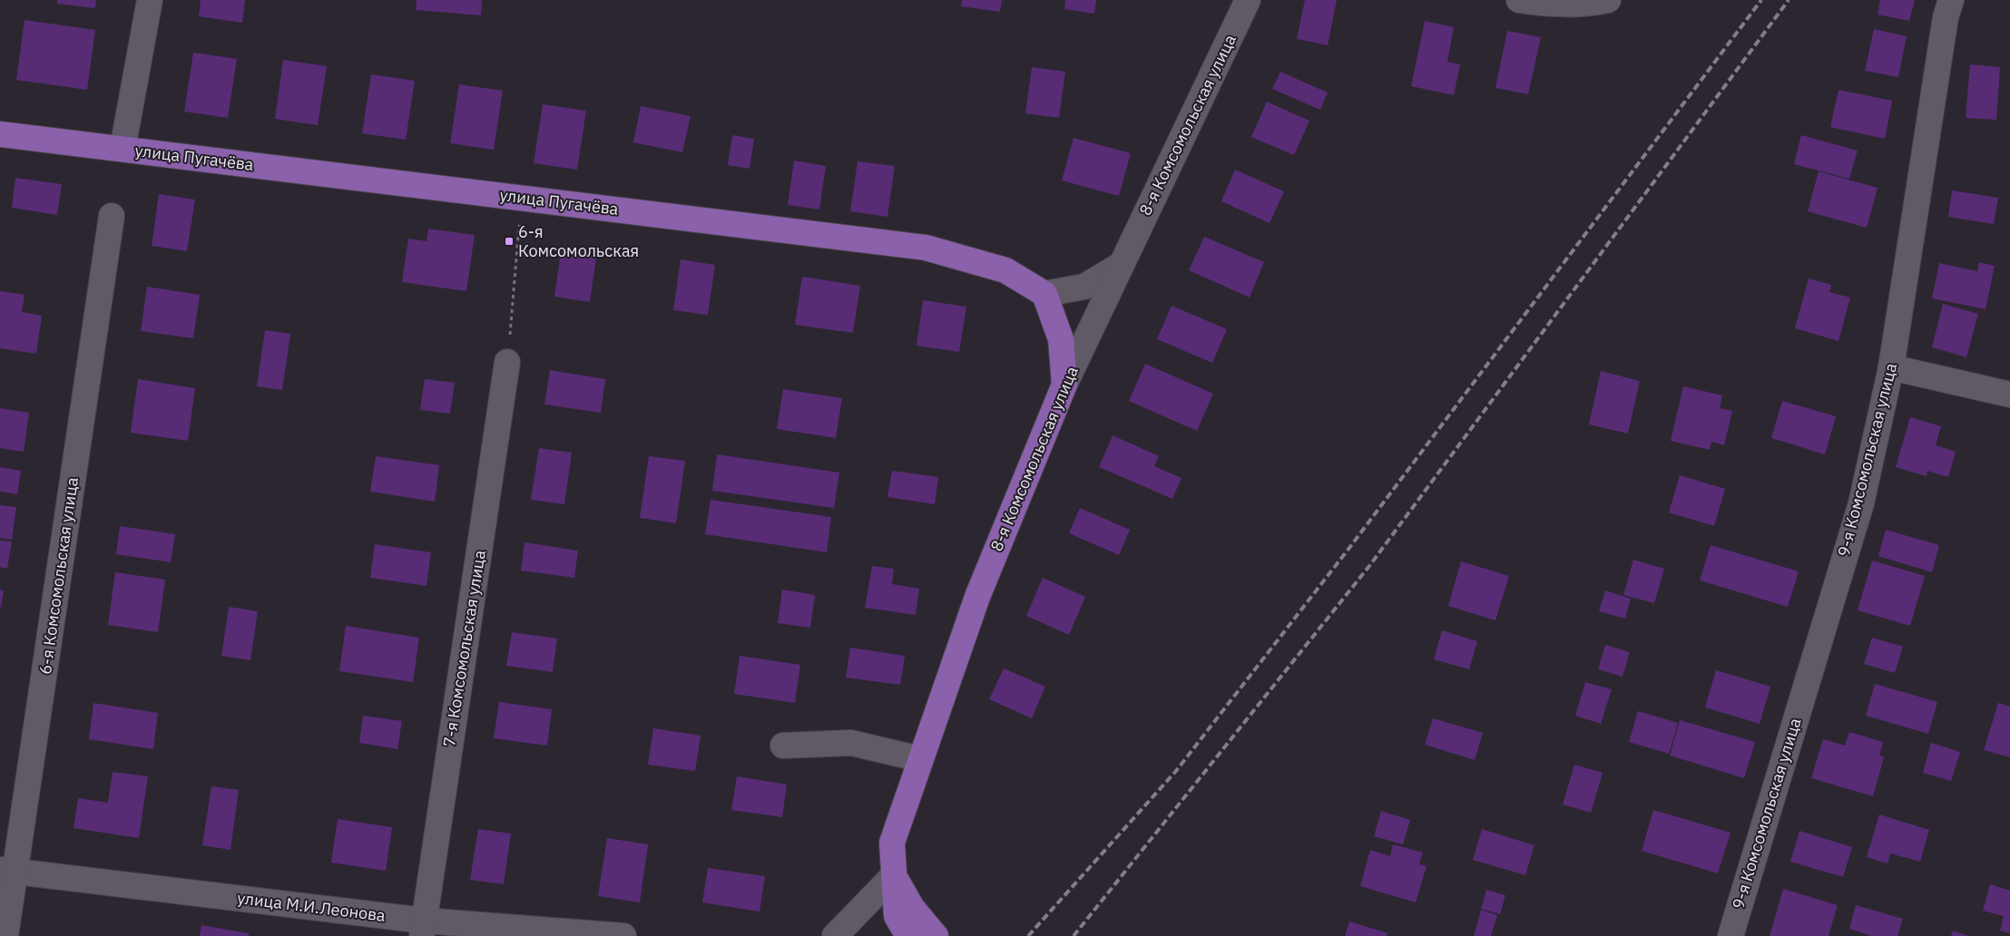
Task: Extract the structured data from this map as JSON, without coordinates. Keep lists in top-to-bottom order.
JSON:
{
  "streets": {
    "main road": ["8-я Комсомольская улица", "улица Пугачёва"],
    "street": [
      "9-я Комсомольская улица",
      "6-я Комсомольская улица",
      "7-я Комсомольская улица",
      "улица М.И.Леонова"
    ]
  },
  "crossings": [
    ["6-я Комсомольская улица", "улица М.И.Леонова"],
    ["7-я Комсомольская улица", "улица М.И.Леонова"]
  ],
  "places": {
    "transit": ["6-я Комсомольская"]
  }
}
